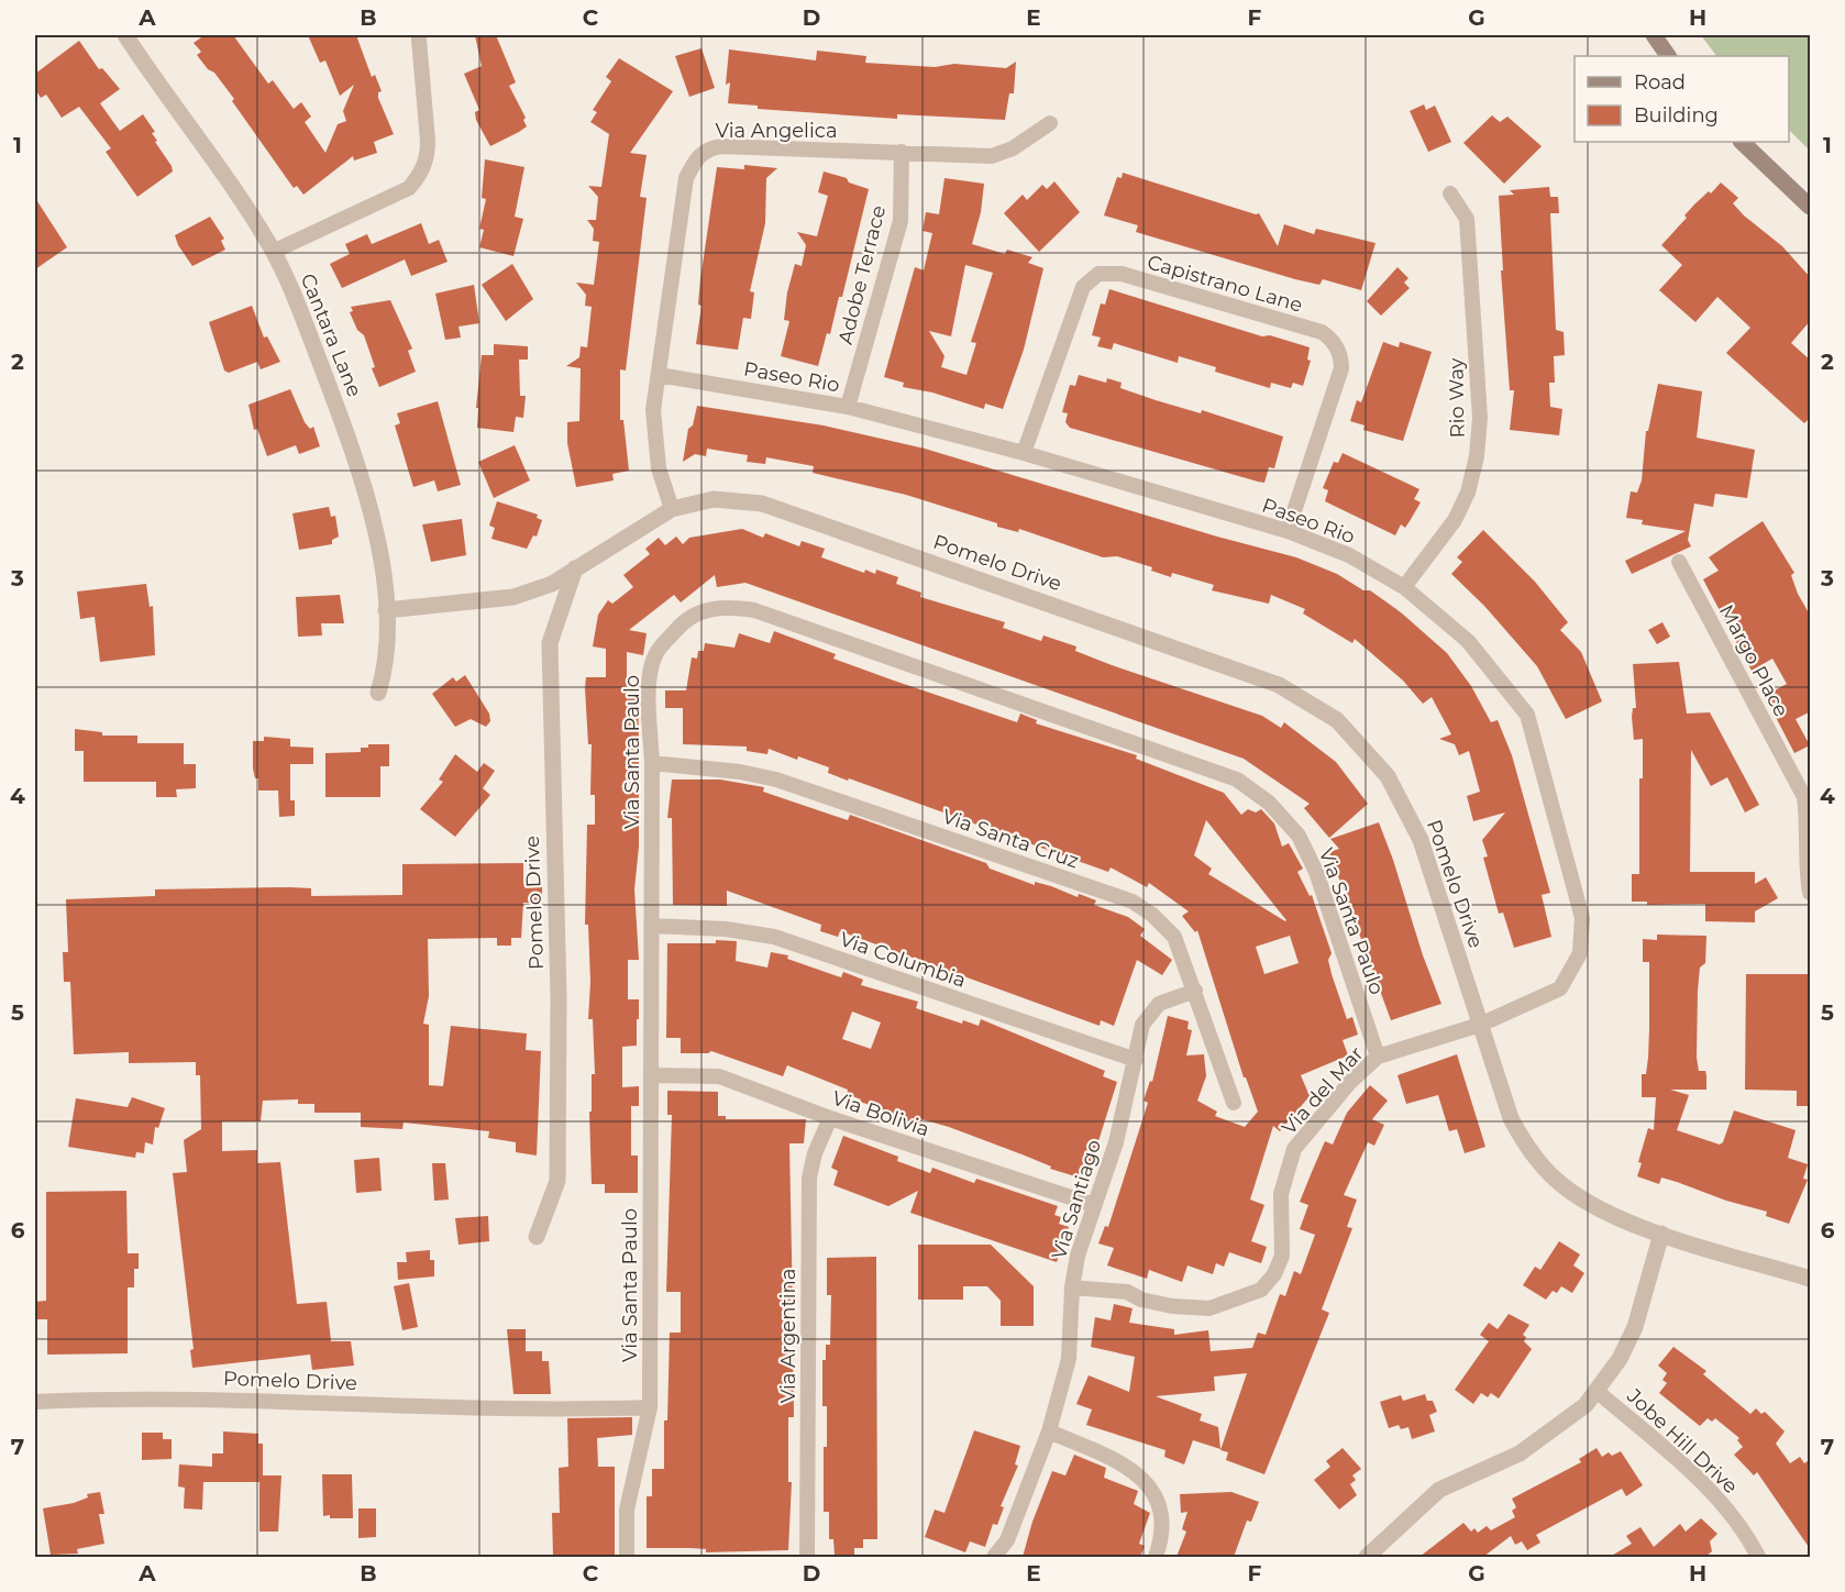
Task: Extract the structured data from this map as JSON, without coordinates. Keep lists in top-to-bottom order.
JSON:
{
  "streets": {
    "street": [
      "Via Angelica",
      "Adobe Terrace",
      "Capistrano Lane",
      "Cantara Lane",
      "Paseo Rio",
      "Rio Way",
      "Pomelo Drive",
      "Margo Place",
      "Via Santa Paulo",
      "Via Santa Cruz",
      "Via Columbia",
      "Via del Mar",
      "Via Bolivia",
      "Via Santiago",
      "Via Argentina",
      "Jobe Hill Drive"
    ]
  },
  "crossings": [
    ["Via Angelica", "Adobe Terrace"],
    ["Via Angelica", "Paseo Rio"],
    ["Via Angelica", "Pomelo Drive"],
    ["Adobe Terrace", "Paseo Rio"],
    ["Capistrano Lane", "Paseo Rio"],
    ["Paseo Rio", "Rio Way"],
    ["Paseo Rio", "Pomelo Drive"],
    ["Paseo Rio", "Via del Mar"],
    ["Pomelo Drive", "Via Santa Paulo"],
    ["Pomelo Drive", "Via del Mar"],
    ["Via Santa Paulo", "Via Santa Cruz"],
    ["Via Santa Paulo", "Via Columbia"],
    ["Via Santa Paulo", "Via del Mar"],
    ["Via Santa Paulo", "Via Bolivia"],
    ["Via Santa Cruz", "Via Santiago"],
    ["Via Columbia", "Via Santiago"],
    ["Via del Mar", "Via Santiago"],
    ["Via Bolivia", "Via Santiago"],
    ["Via Bolivia", "Via Argentina"]
  ],
  "legend": ["Road", "Building"],
  "grid": {
    "columns": [
      "A",
      "B",
      "C",
      "D",
      "E",
      "F",
      "G",
      "H"
    ],
    "rows": [
      "1",
      "2",
      "3",
      "4",
      "5",
      "6",
      "7"
    ]
  }
}
